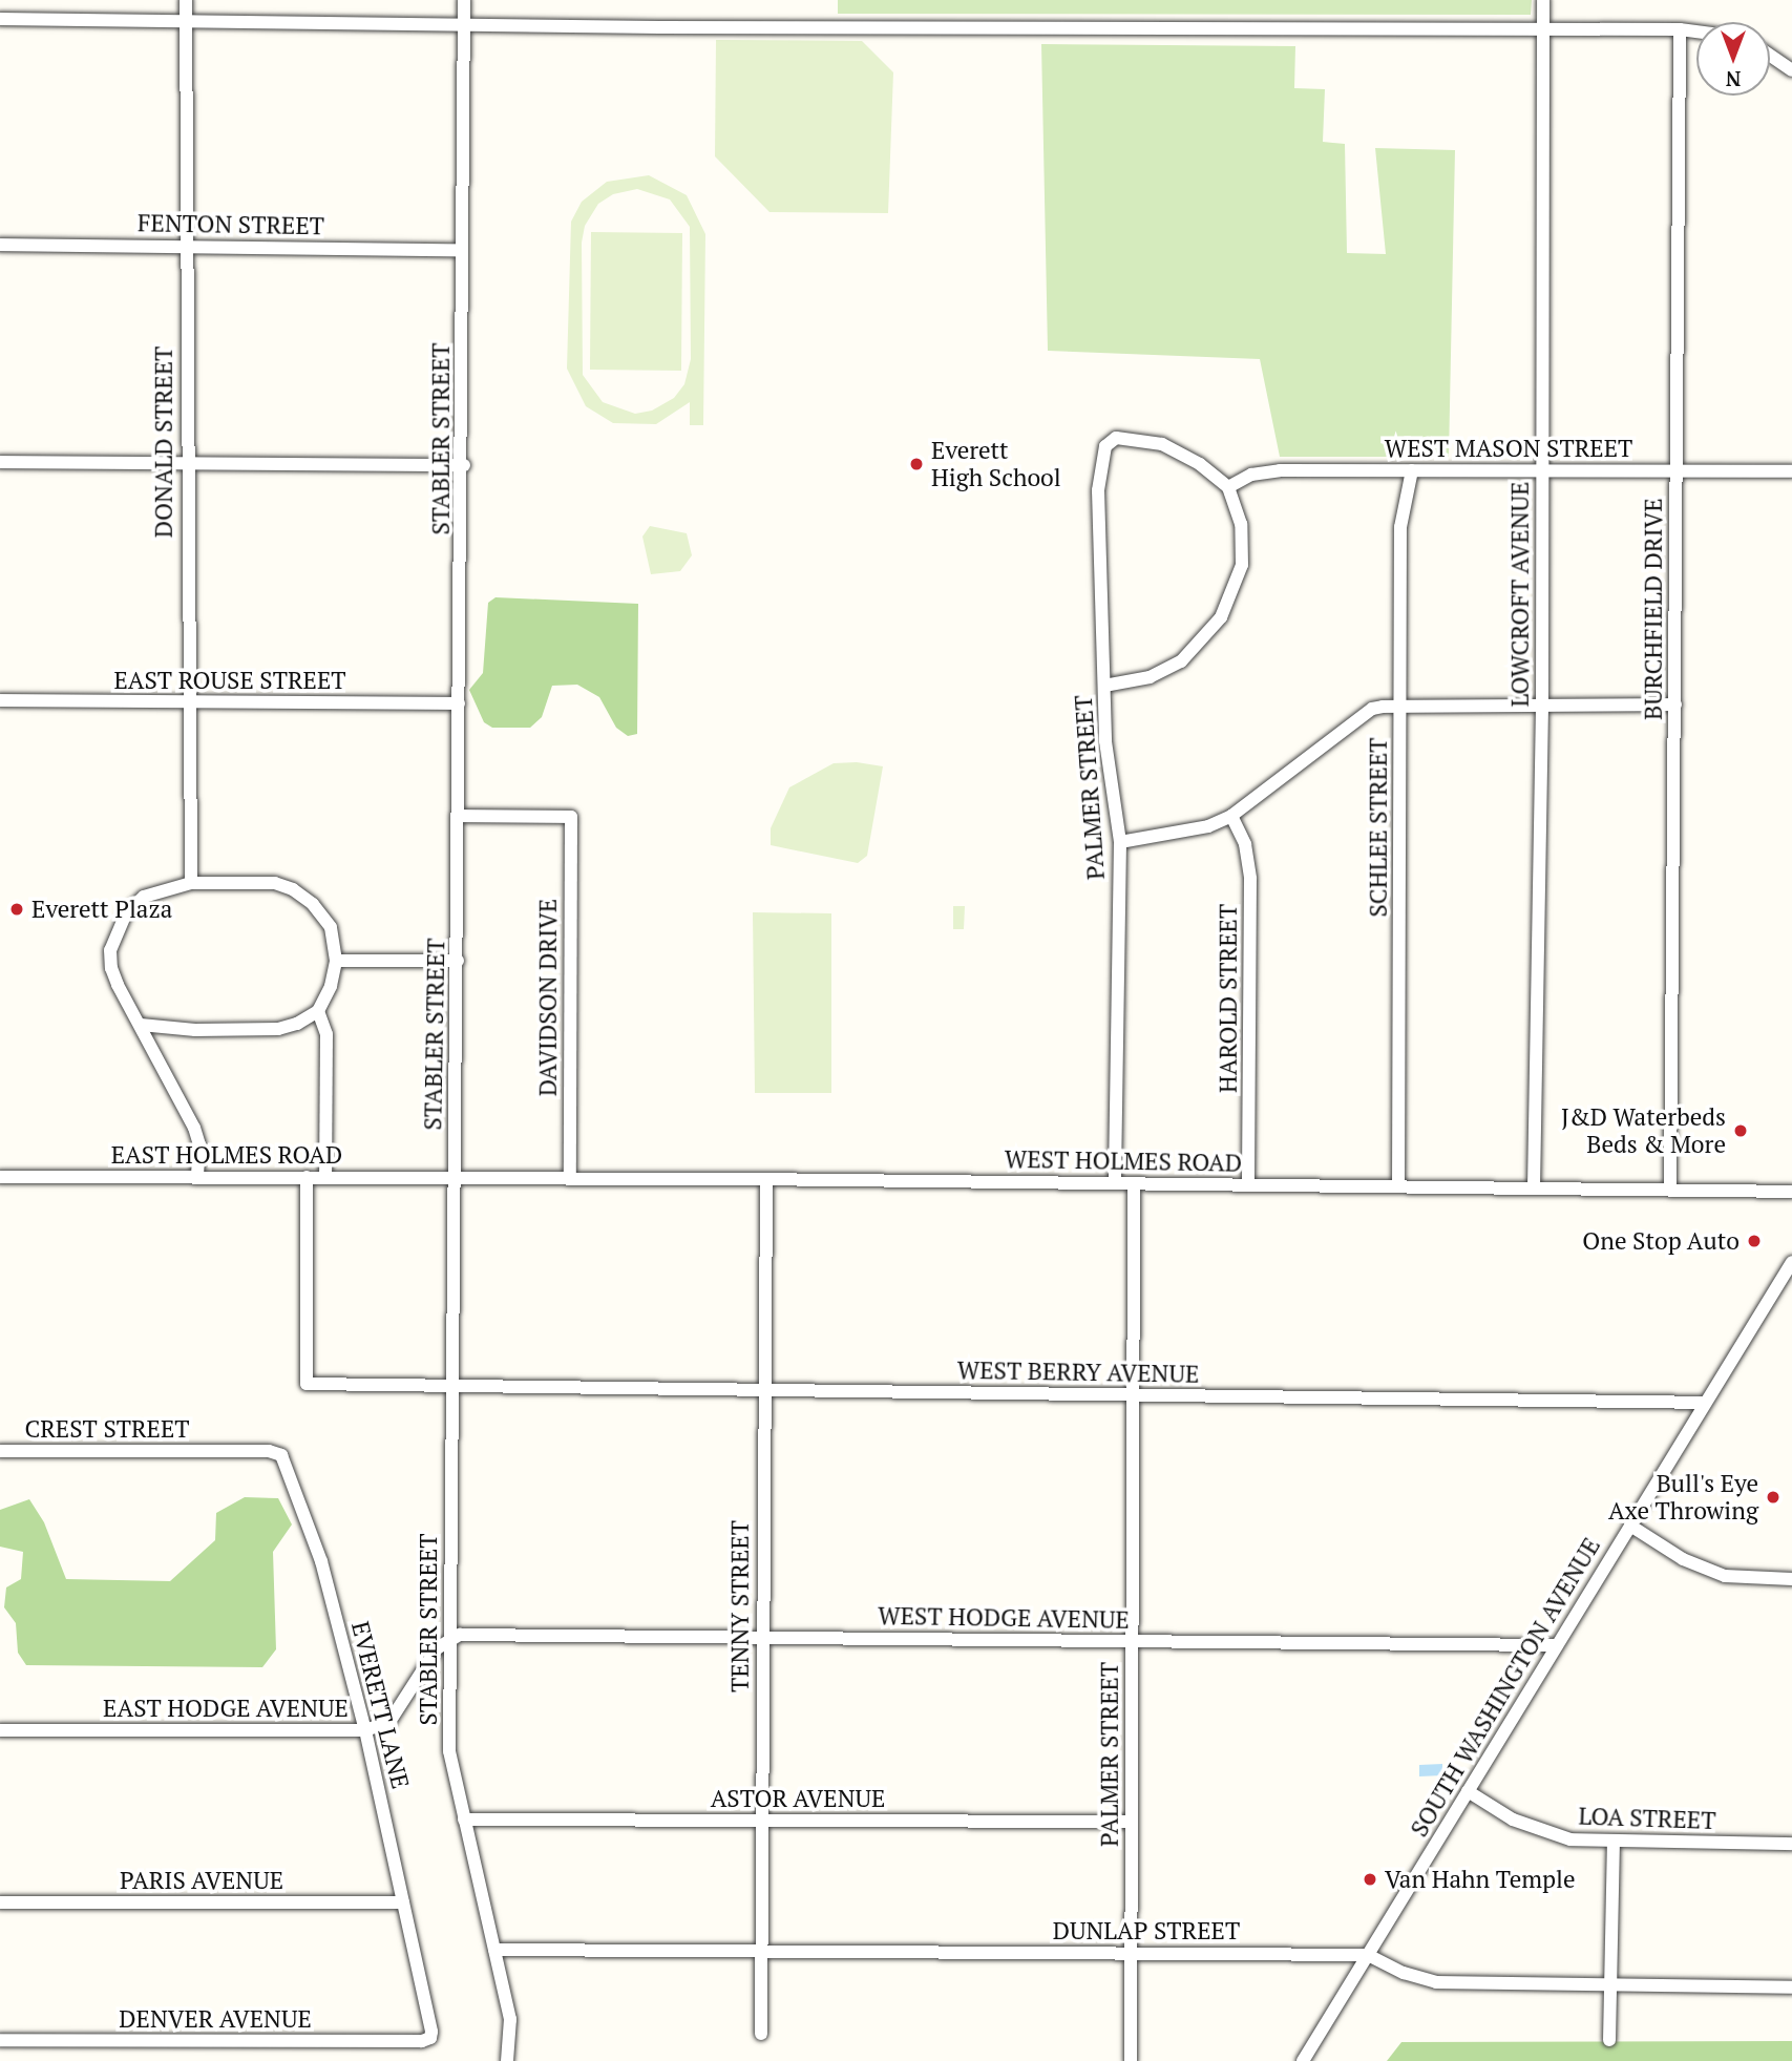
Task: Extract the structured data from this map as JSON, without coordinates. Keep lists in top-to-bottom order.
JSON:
{
  "streets": {
    "street": [
      "FENTON STREET",
      "STABLER STREET",
      "DONALD STREET",
      "WEST MASON STREET",
      "LOWCROFT AVENUE",
      "BURCHFIELD DRIVE",
      "EAST ROUSE STREET",
      "PALMER STREET",
      "SCHLEE STREET",
      "DAVIDSON DRIVE",
      "HAROLD STREET",
      "EAST HOLMES ROAD",
      "WEST HOLMES ROAD",
      "WEST BERRY AVENUE",
      "CREST STREET",
      "TENNY STREET",
      "WEST HODGE AVENUE",
      "SOUTH WASHINGTON AVENUE",
      "EVERETT LANE",
      "EAST HODGE AVENUE",
      "ASTOR AVENUE",
      "LOA STREET",
      "PARIS AVENUE",
      "DUNLAP STREET",
      "DENVER AVENUE"
    ]
  },
  "crossings": [
    ["FENTON STREET", "STABLER STREET"],
    ["FENTON STREET", "DONALD STREET"],
    ["STABLER STREET", "EAST ROUSE STREET"],
    ["STABLER STREET", "DAVIDSON DRIVE"],
    ["STABLER STREET", "EAST HOLMES ROAD"],
    ["STABLER STREET", "WEST HOLMES ROAD"],
    ["STABLER STREET", "WEST BERRY AVENUE"],
    ["STABLER STREET", "WEST HODGE AVENUE"],
    ["STABLER STREET", "EAST HODGE AVENUE"],
    ["STABLER STREET", "ASTOR AVENUE"],
    ["STABLER STREET", "DUNLAP STREET"],
    ["DONALD STREET", "EAST ROUSE STREET"],
    ["WEST MASON STREET", "LOWCROFT AVENUE"],
    ["WEST MASON STREET", "BURCHFIELD DRIVE"],
    ["WEST MASON STREET", "PALMER STREET"],
    ["WEST MASON STREET", "SCHLEE STREET"],
    ["LOWCROFT AVENUE", "WEST HOLMES ROAD"],
    ["BURCHFIELD DRIVE", "WEST HOLMES ROAD"],
    ["PALMER STREET", "WEST HOLMES ROAD"],
    ["PALMER STREET", "WEST BERRY AVENUE"],
    ["PALMER STREET", "WEST HODGE AVENUE"],
    ["PALMER STREET", "ASTOR AVENUE"],
    ["PALMER STREET", "DUNLAP STREET"],
    ["SCHLEE STREET", "WEST HOLMES ROAD"],
    ["DAVIDSON DRIVE", "WEST HOLMES ROAD"],
    ["HAROLD STREET", "WEST HOLMES ROAD"],
    ["EAST HOLMES ROAD", "WEST HOLMES ROAD"],
    ["EAST HOLMES ROAD", "WEST BERRY AVENUE"],
    ["WEST HOLMES ROAD", "TENNY STREET"],
    ["WEST BERRY AVENUE", "TENNY STREET"],
    ["WEST BERRY AVENUE", "SOUTH WASHINGTON AVENUE"],
    ["CREST STREET", "EVERETT LANE"],
    ["TENNY STREET", "WEST HODGE AVENUE"],
    ["TENNY STREET", "ASTOR AVENUE"],
    ["TENNY STREET", "DUNLAP STREET"],
    ["WEST HODGE AVENUE", "SOUTH WASHINGTON AVENUE"],
    ["WEST HODGE AVENUE", "EAST HODGE AVENUE"],
    ["SOUTH WASHINGTON AVENUE", "LOA STREET"],
    ["SOUTH WASHINGTON AVENUE", "DUNLAP STREET"],
    ["EVERETT LANE", "EAST HODGE AVENUE"],
    ["EVERETT LANE", "PARIS AVENUE"],
    ["EVERETT LANE", "DENVER AVENUE"]
  ],
  "places": [
    "Everett High School",
    "Everett Plaza",
    "J&D Waterbeds Beds & More",
    "One Stop Auto",
    "Bull's Eye Axe Throwing",
    "Van Hahn Temple"
  ],
  "north": "bottom"
}
